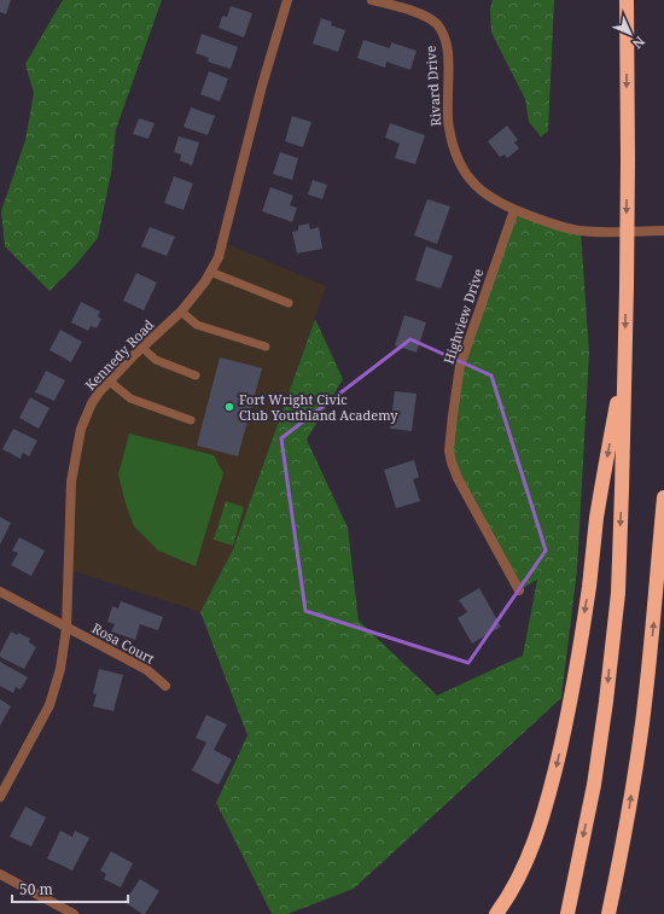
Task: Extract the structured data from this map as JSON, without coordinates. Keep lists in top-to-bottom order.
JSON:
{
  "streets": {
    "street": [
      "Rivard Drive",
      "Highview Drive",
      "Kennedy Road",
      "Rosa Court"
    ]
  },
  "crossings": [
    ["Rivard Drive", "Highview Drive"],
    ["Kennedy Road", "Rosa Court"]
  ],
  "places": ["Fort Wright Civic Club Youthland Academy"],
  "scale_bar": "50 m",
  "north": "bottom right"
}
